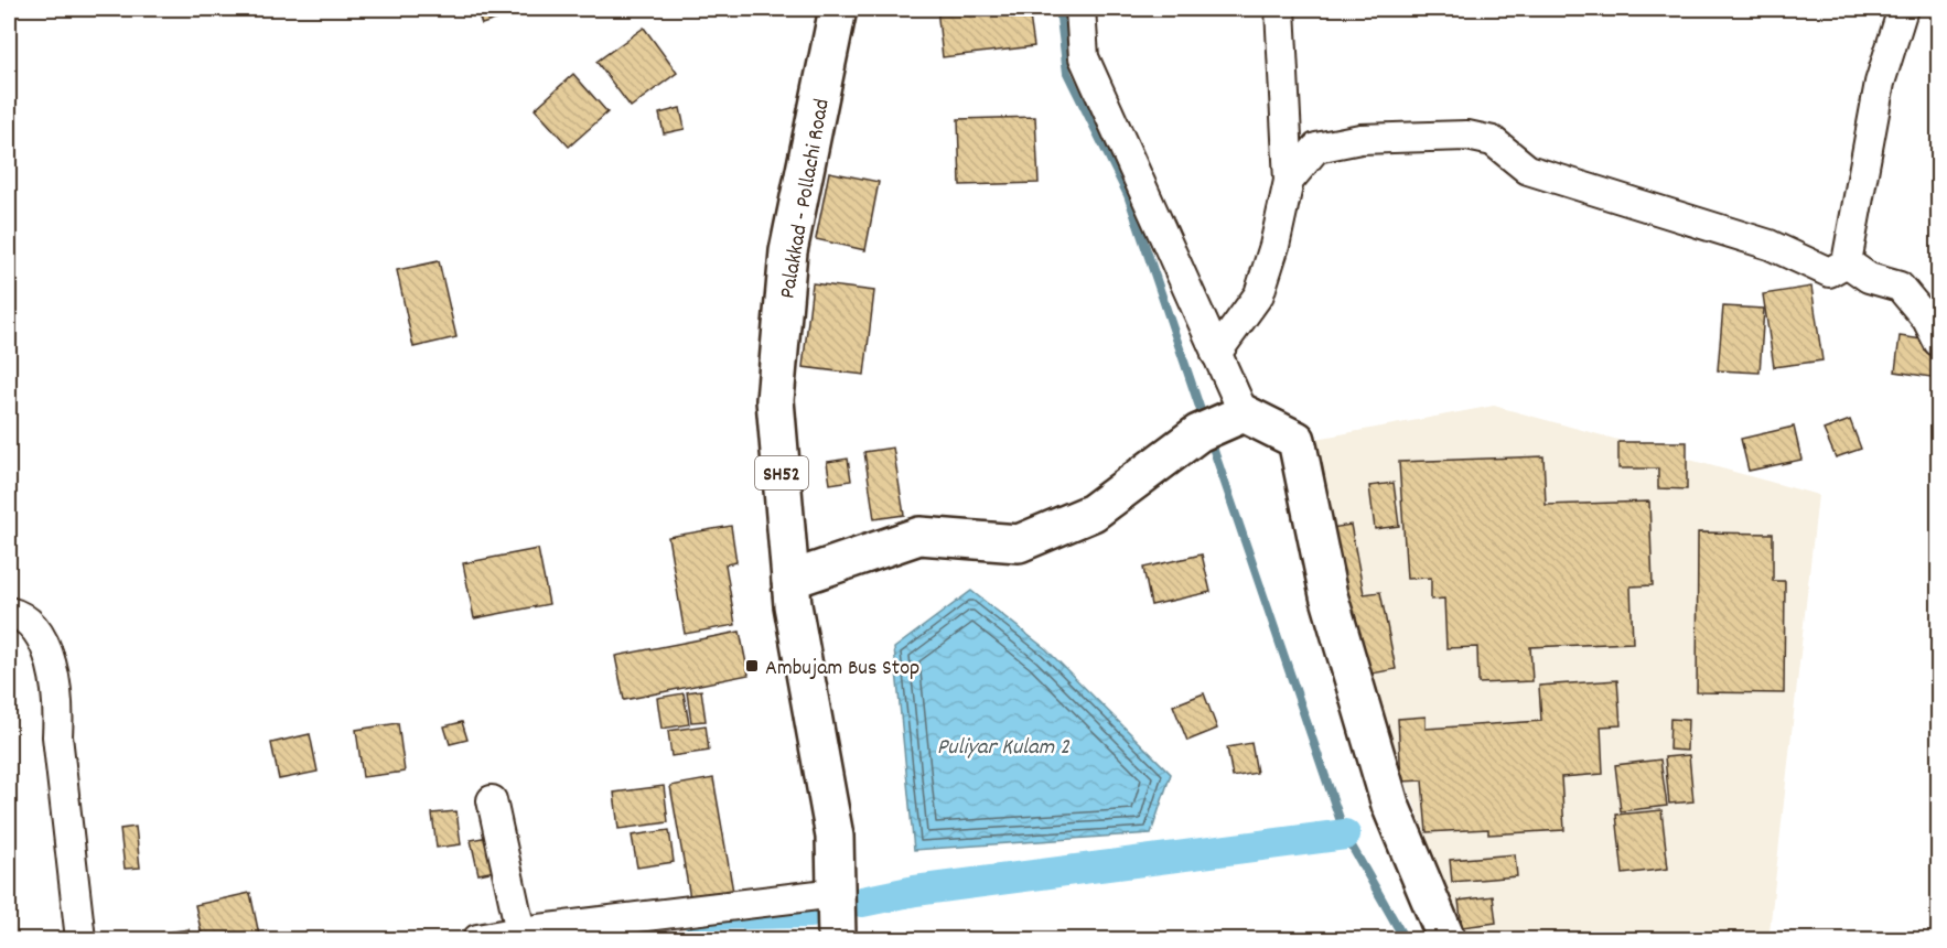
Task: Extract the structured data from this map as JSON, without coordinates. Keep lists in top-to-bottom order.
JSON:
{
  "streets": {
    "street": ["Palakkad - Pollachi Road", "SH52"]
  },
  "water": ["Puliyar Kulam 2"],
  "places": {
    "transit": ["Ambujam Bus Stop"]
  }
}
